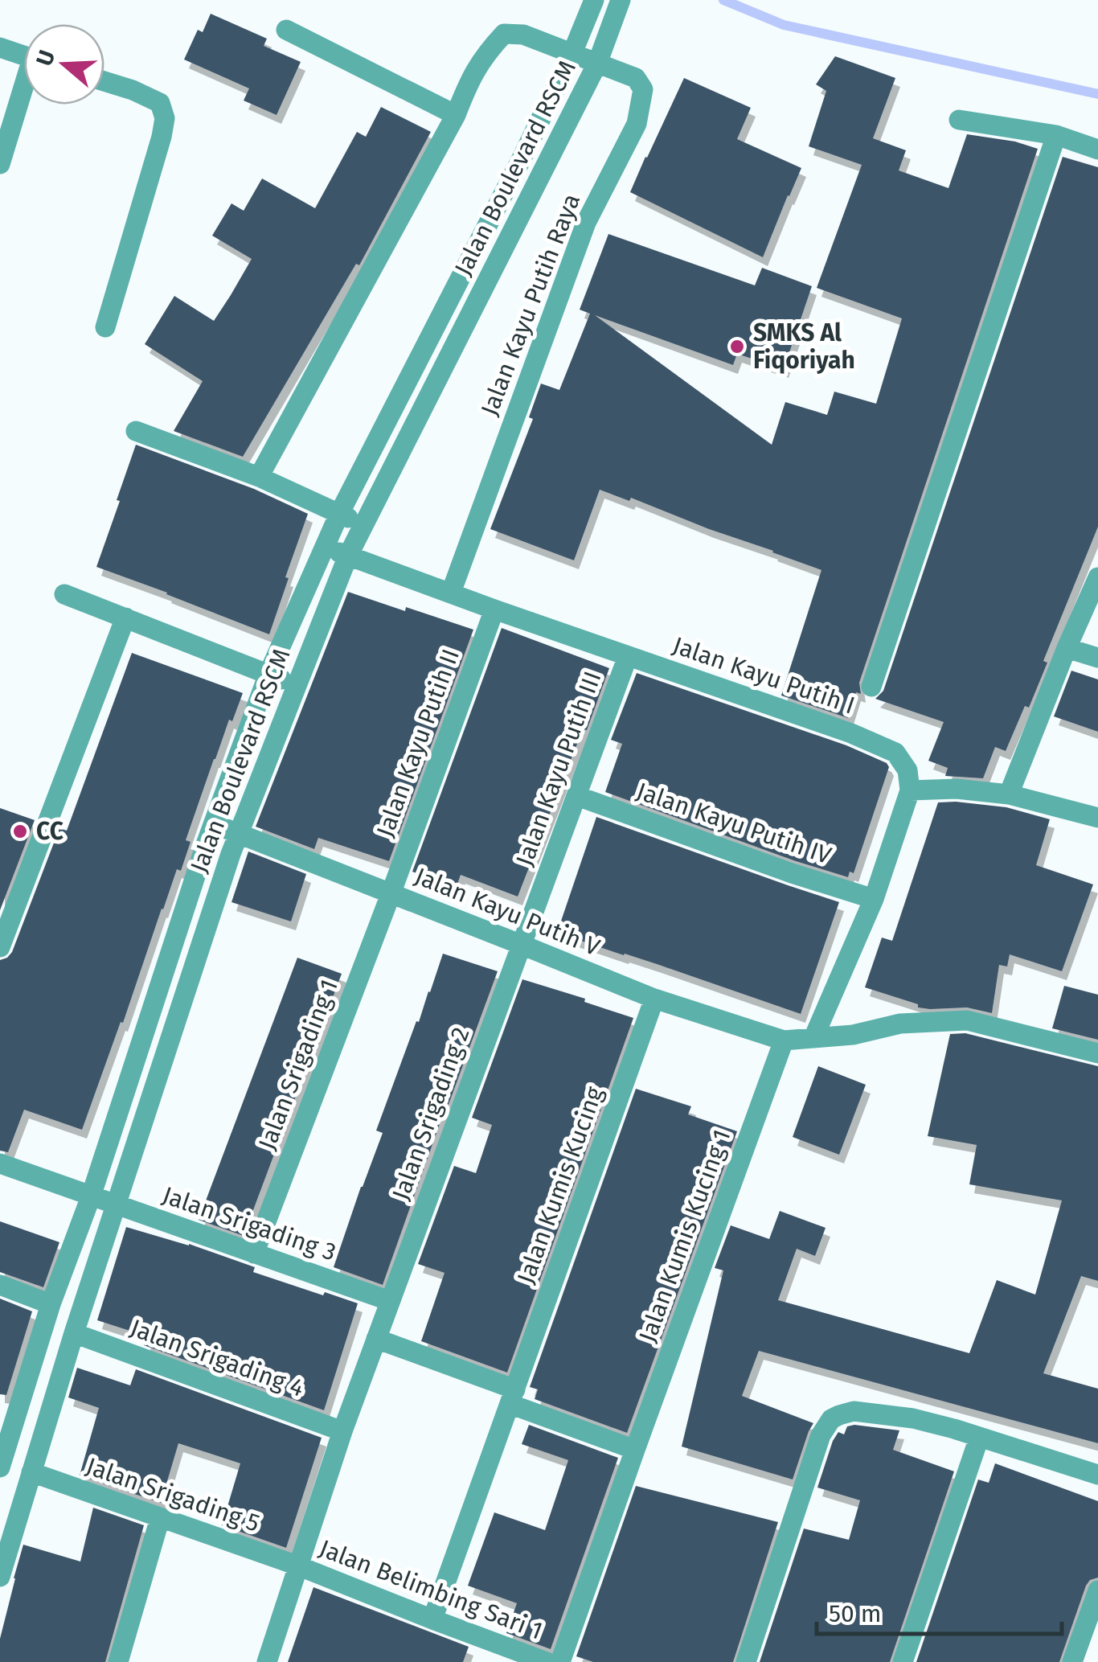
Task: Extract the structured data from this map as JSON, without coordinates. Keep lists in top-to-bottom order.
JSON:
{
  "streets": {
    "street": [
      "Jalan Boulevard RSCM",
      "Jalan Kayu Putih Raya",
      "Jalan Kayu Putih I",
      "Jalan Kayu Putih II",
      "Jalan Kayu Putih III",
      "Jalan Kayu Putih IV",
      "Jalan Kayu Putih V",
      "Jalan Srigading 1",
      "Jalan Srigading 2",
      "Jalan Kumis Kucing",
      "Jalan Srigading 3",
      "Jalan Kumis Kucing 1",
      "Jalan Srigading 4",
      "Jalan Srigading 5",
      "Jalan Belimbing Sari 1"
    ]
  },
  "crossings": [
    ["Jalan Boulevard RSCM", "Jalan Kayu Putih Raya"],
    ["Jalan Boulevard RSCM", "Jalan Kayu Putih I"],
    ["Jalan Boulevard RSCM", "Jalan Kayu Putih V"],
    ["Jalan Boulevard RSCM", "Jalan Srigading 3"],
    ["Jalan Boulevard RSCM", "Jalan Srigading 4"],
    ["Jalan Boulevard RSCM", "Jalan Srigading 5"],
    ["Jalan Kayu Putih Raya", "Jalan Kayu Putih I"],
    ["Jalan Kayu Putih I", "Jalan Kayu Putih II"],
    ["Jalan Kayu Putih I", "Jalan Kayu Putih III"],
    ["Jalan Kayu Putih II", "Jalan Kayu Putih V"],
    ["Jalan Kayu Putih II", "Jalan Srigading 1"],
    ["Jalan Kayu Putih III", "Jalan Kayu Putih IV"],
    ["Jalan Kayu Putih III", "Jalan Kayu Putih V"],
    ["Jalan Kayu Putih III", "Jalan Srigading 2"],
    ["Jalan Kayu Putih V", "Jalan Srigading 1"],
    ["Jalan Kayu Putih V", "Jalan Srigading 2"],
    ["Jalan Kayu Putih V", "Jalan Kumis Kucing"],
    ["Jalan Kayu Putih V", "Jalan Kumis Kucing 1"],
    ["Jalan Srigading 1", "Jalan Srigading 3"],
    ["Jalan Srigading 2", "Jalan Srigading 3"],
    ["Jalan Srigading 2", "Jalan Srigading 4"],
    ["Jalan Srigading 2", "Jalan Srigading 5"],
    ["Jalan Srigading 2", "Jalan Belimbing Sari 1"],
    ["Jalan Kumis Kucing", "Jalan Belimbing Sari 1"],
    ["Jalan Srigading 5", "Jalan Belimbing Sari 1"]
  ],
  "places": ["SMKS Al Fiqoriyah", "CC"],
  "scale_bar": "50 m",
  "north": "left"
}
